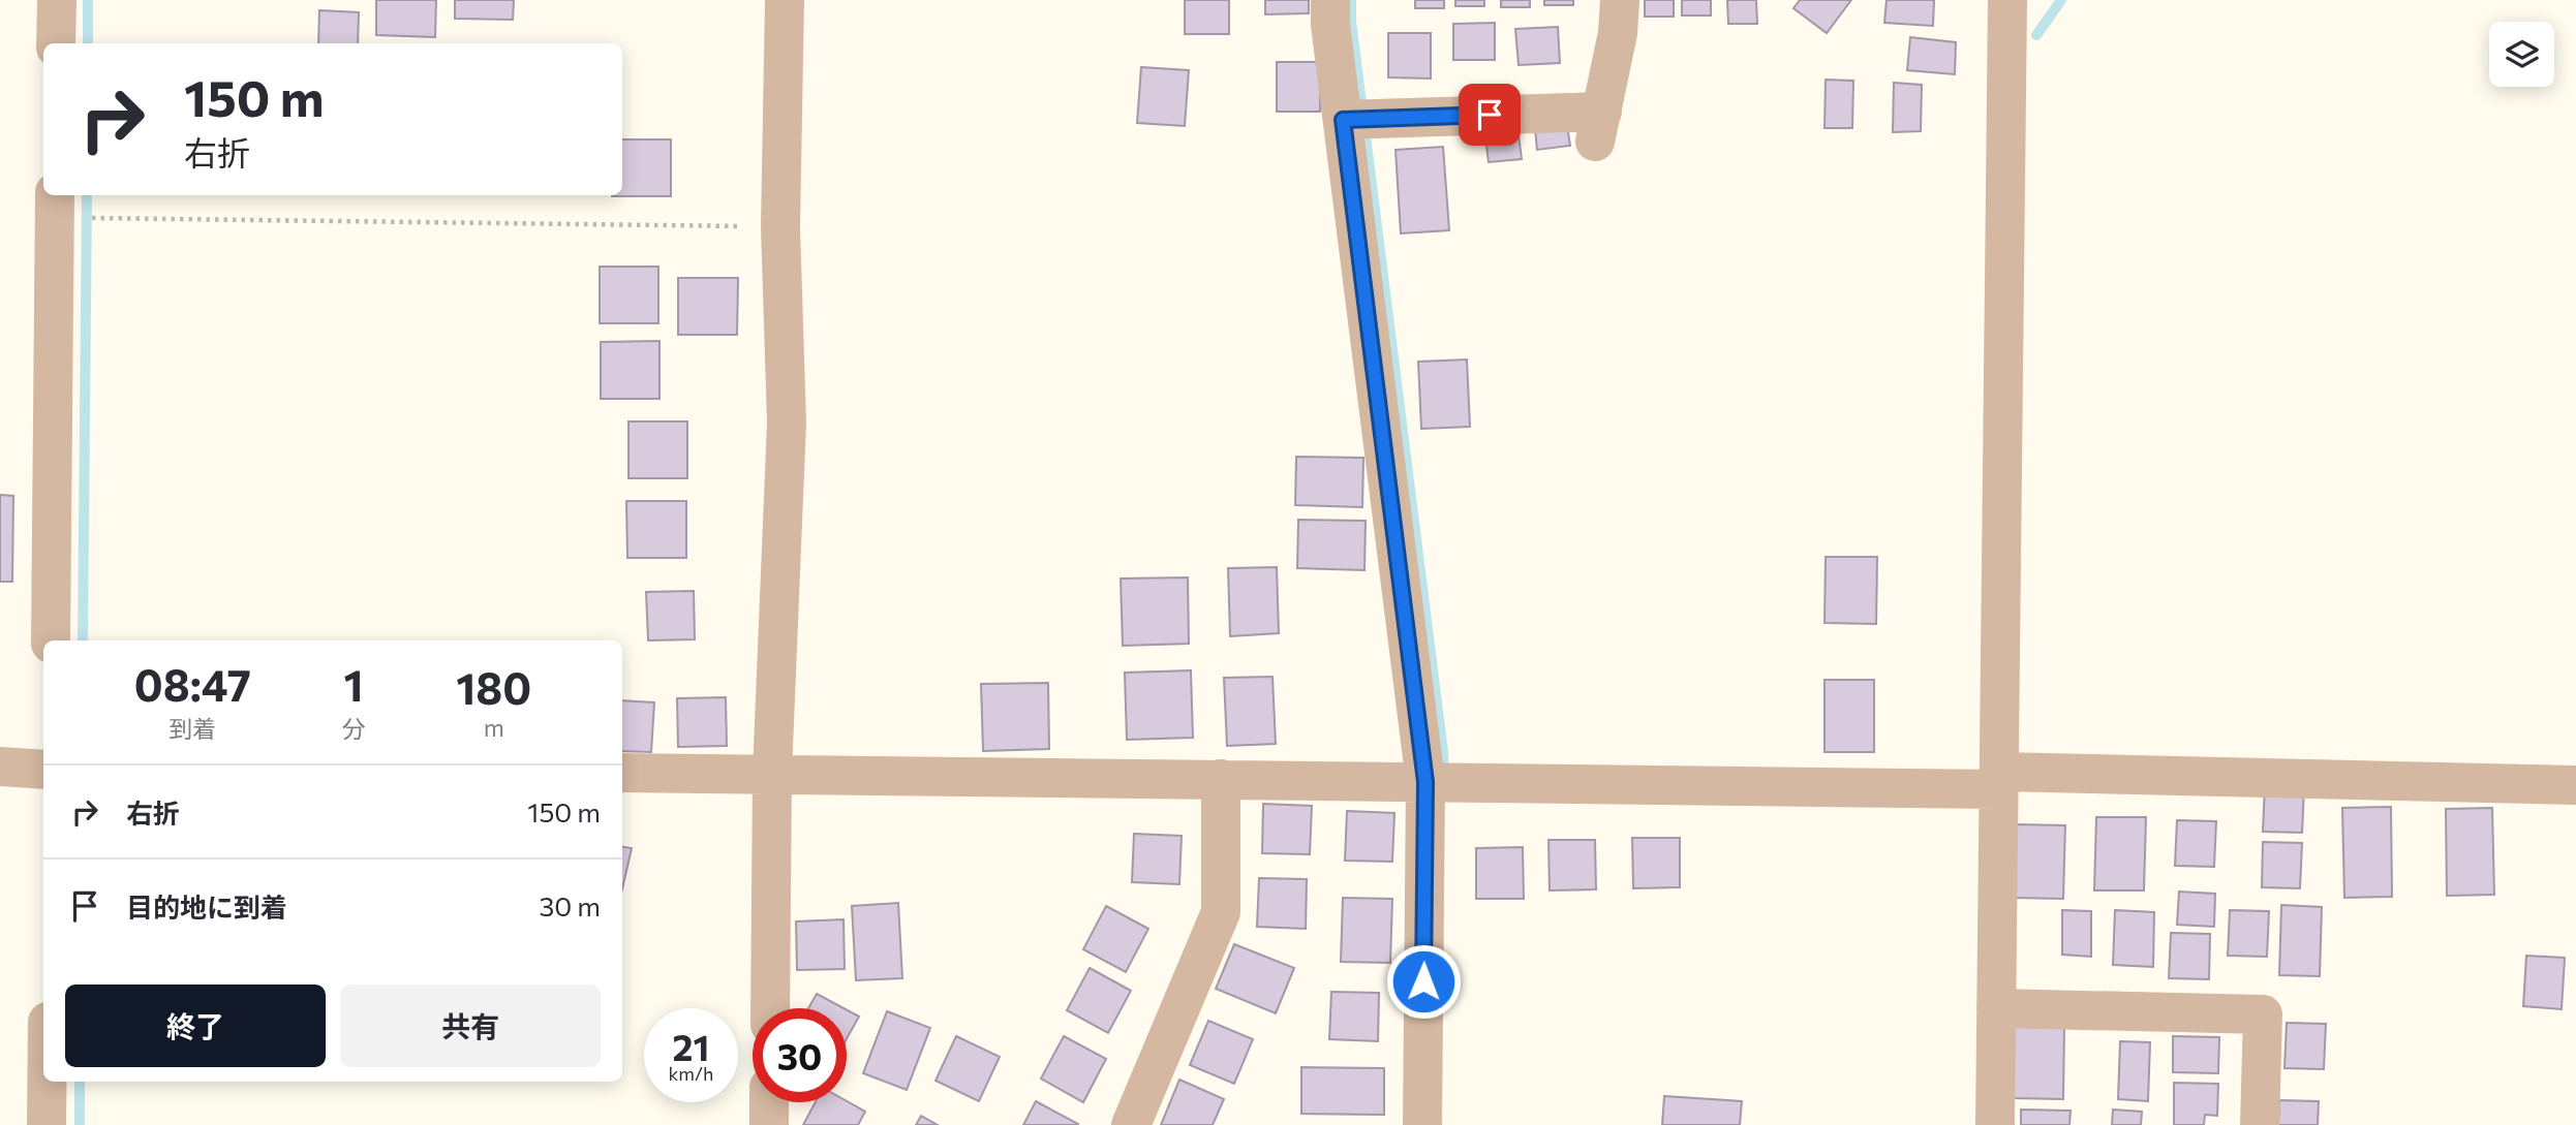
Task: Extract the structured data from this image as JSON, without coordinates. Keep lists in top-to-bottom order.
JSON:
{
  "page": {
    "turn": ["150 m", "右折"],
    "eta": [
      "08:47",
      "到着",
      "1",
      "分",
      "180",
      "m"
    ],
    "list": [
      {
        "name": "右折",
        "value": "150 m"
      },
      {
        "name": "目的地に到着",
        "value": "30 m"
      }
    ],
    "buttons": ["終了", "共有"],
    "speed": "21 km/h",
    "limit": "30"
  }
}
